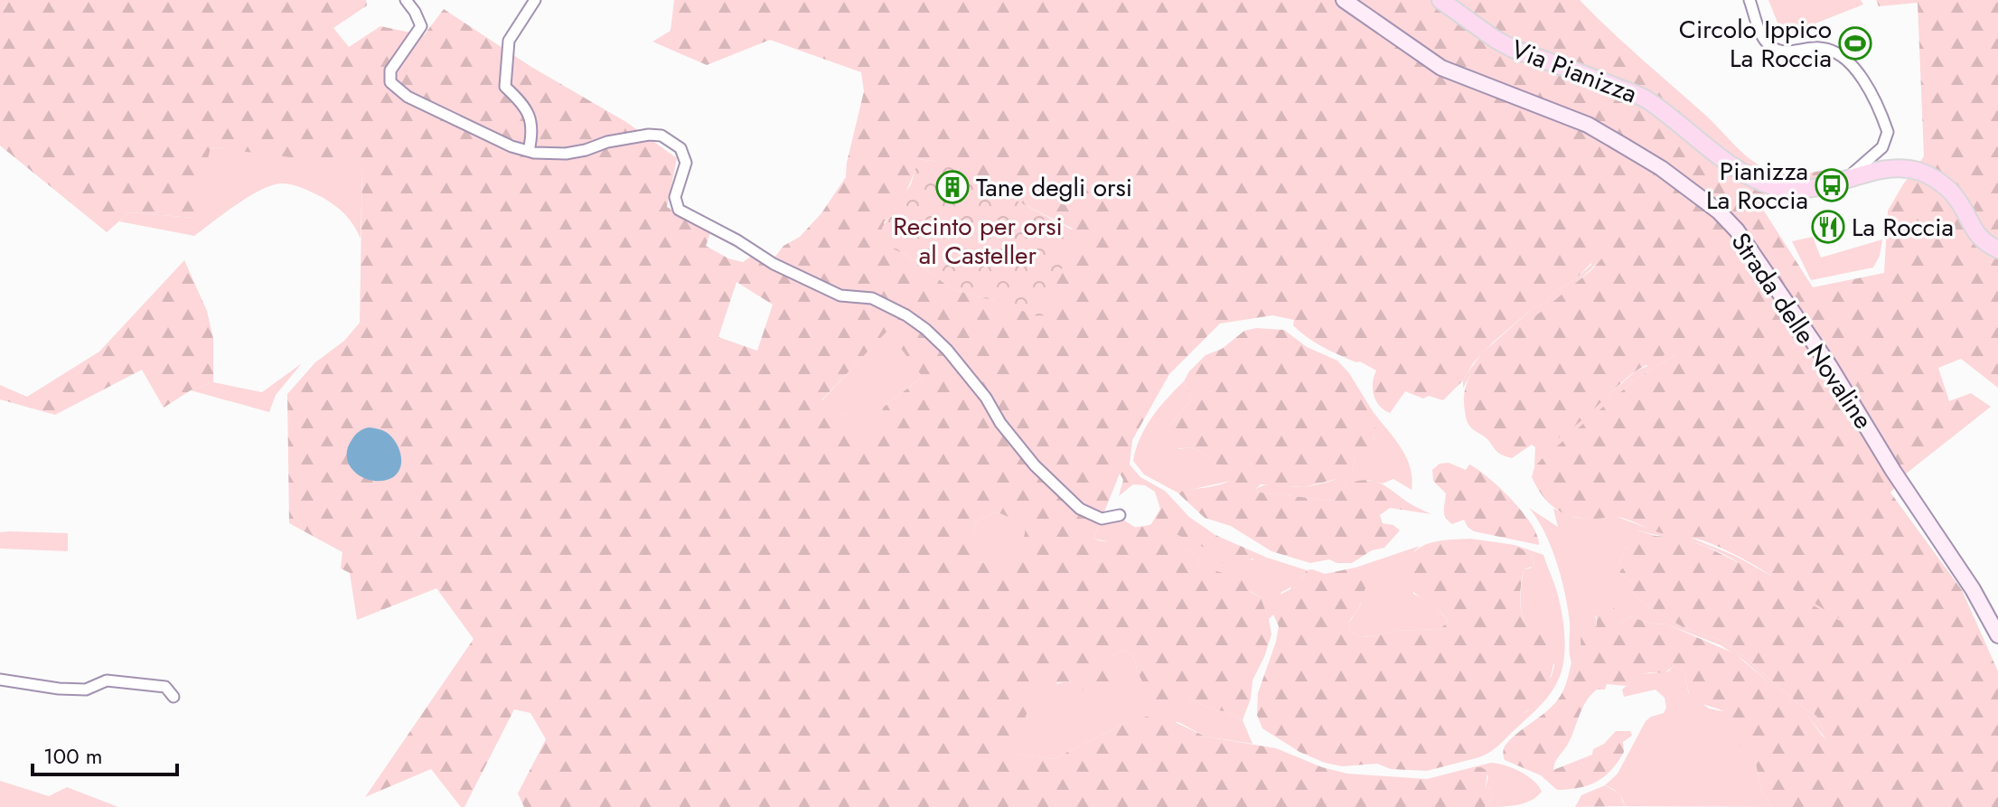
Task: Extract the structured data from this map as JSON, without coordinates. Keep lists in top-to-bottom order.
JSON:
{
  "streets": {
    "main road": ["Via Pianizza"],
    "street": ["Strada delle Novaline"]
  },
  "parks": ["Recinto per orsi al Casteller"],
  "places": {
    "sports": ["Circolo Ippico La Roccia"],
    "bus stop": ["Pianizza La Roccia"],
    "building": ["Tane degli orsi"],
    "restaurant": ["La Roccia"]
  },
  "scale_bar": "100 m"
}
